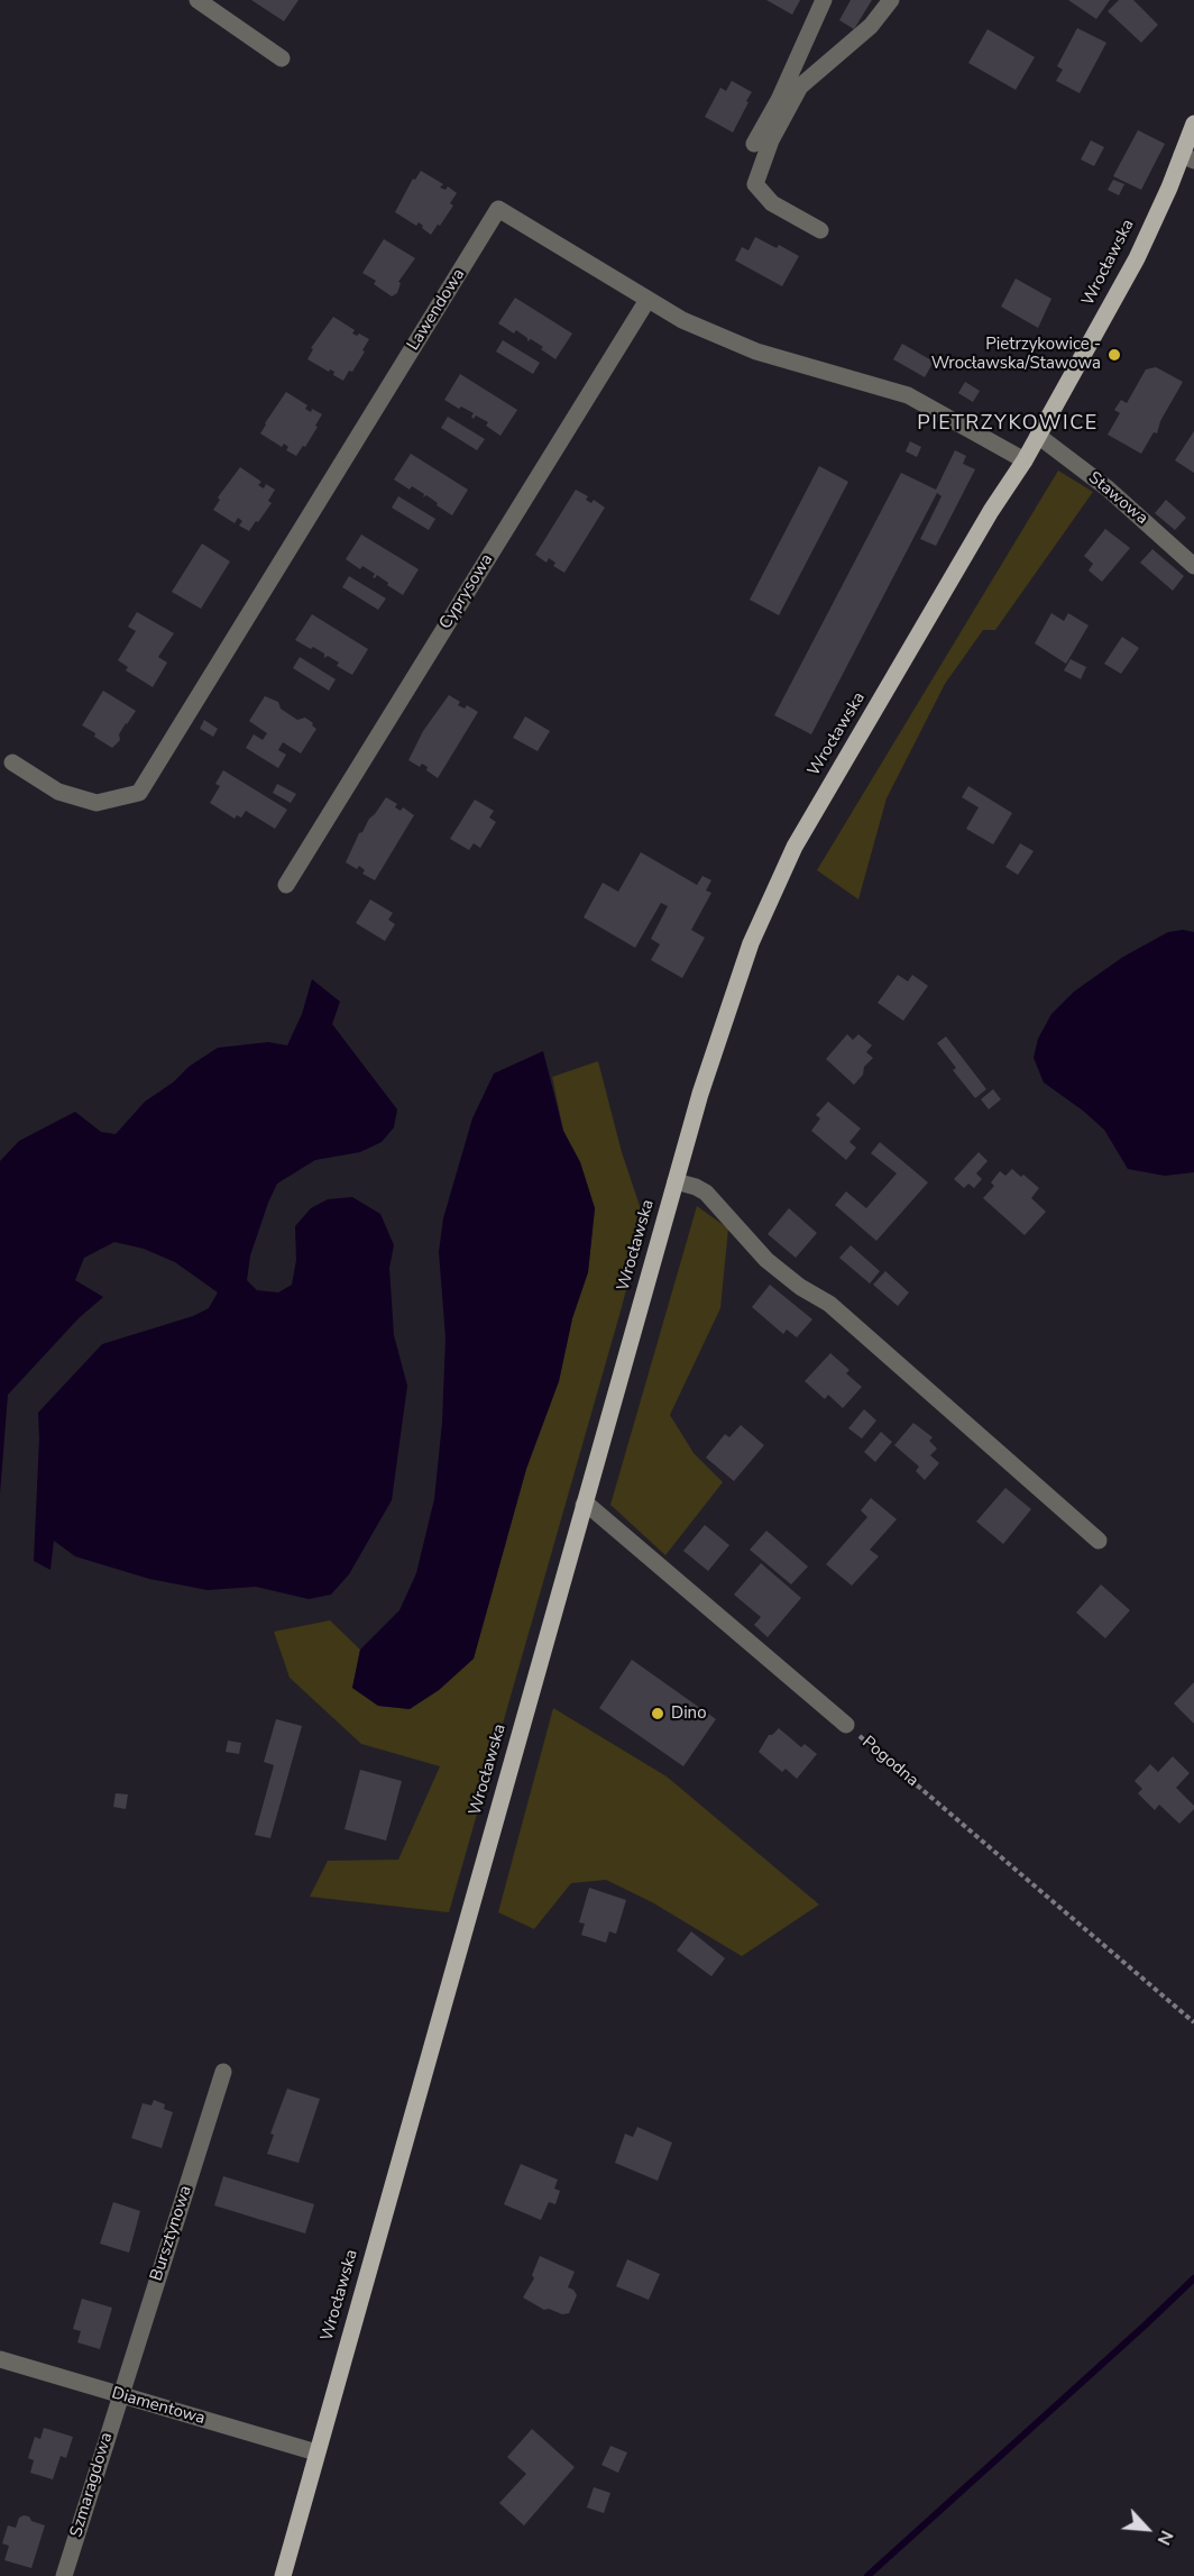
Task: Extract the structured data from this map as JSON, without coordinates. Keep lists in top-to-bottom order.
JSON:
{
  "streets": {
    "main road": ["Wrocławska"],
    "street": [
      "Lawendowa",
      "Stawowa",
      "Cyprysowa",
      "Pogodna",
      "Bursztynowa",
      "Diamentowa",
      "Szmaragdowa"
    ]
  },
  "crossings": [
    ["Wrocławska", "Lawendowa"],
    ["Wrocławska", "Stawowa"],
    ["Wrocławska", "Pogodna"],
    ["Wrocławska", "Diamentowa"],
    ["Lawendowa", "Cyprysowa"],
    ["Bursztynowa", "Diamentowa"],
    ["Bursztynowa", "Szmaragdowa"],
    ["Diamentowa", "Szmaragdowa"]
  ],
  "districts": ["PIETRZYKOWICE"],
  "places": ["Pietrzykowice - Wrocławska/Stawowa", "Dino"],
  "north": "bottom right"
}
